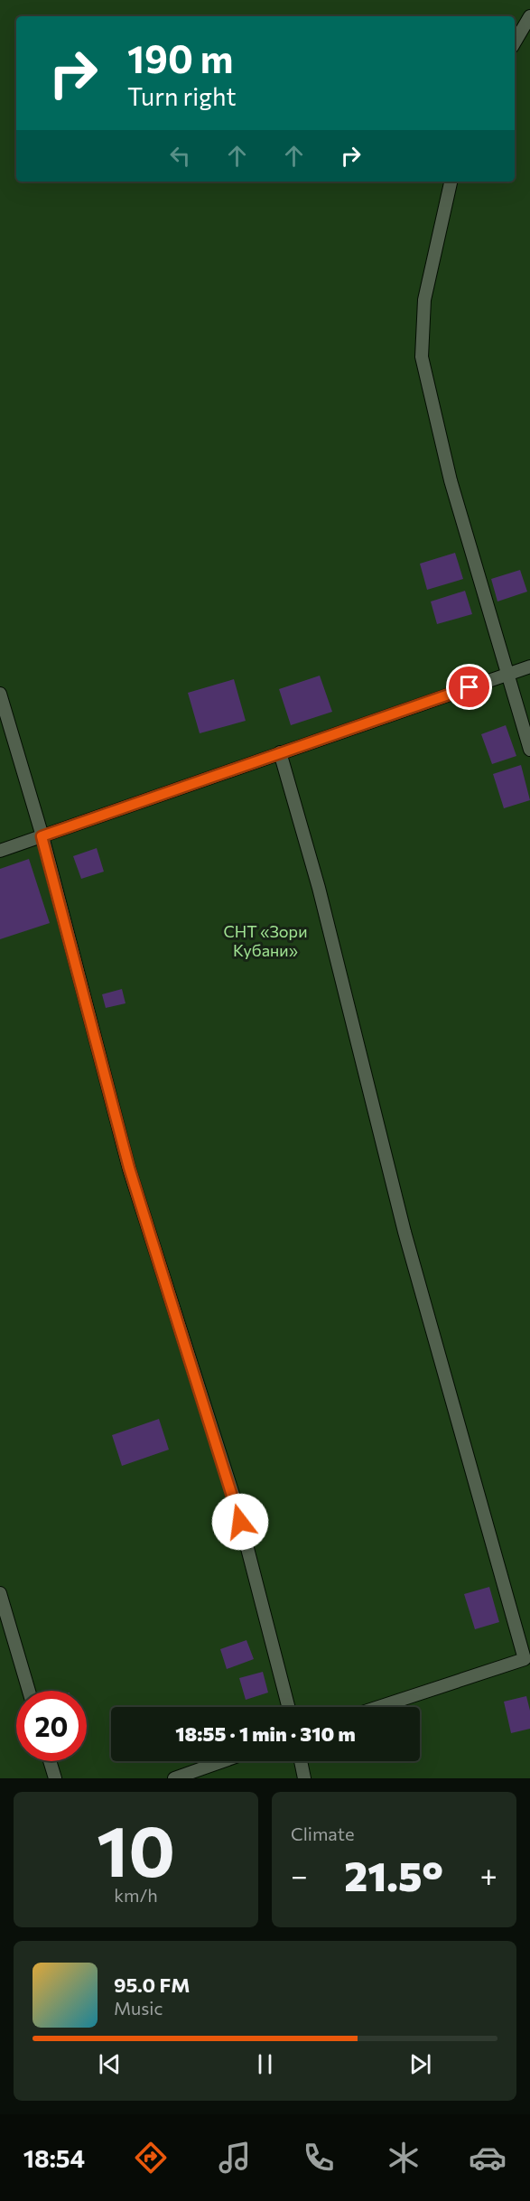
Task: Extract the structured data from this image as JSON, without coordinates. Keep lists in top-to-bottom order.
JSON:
{
  "parks": ["СНТ «Зори Кубани»"],
  "page": {
    "turn": ["190 m", "Turn right"],
    "limit": "20",
    "trip": "18:55 · 1 min · 310 m",
    "tile": [
      ["10", "km/h"],
      "Climate"
    ],
    "heat": ["−", "21.5°", "+"],
    "song": ["95.0 FM", "Music"],
    "tabs": "18:54"
  }
}
